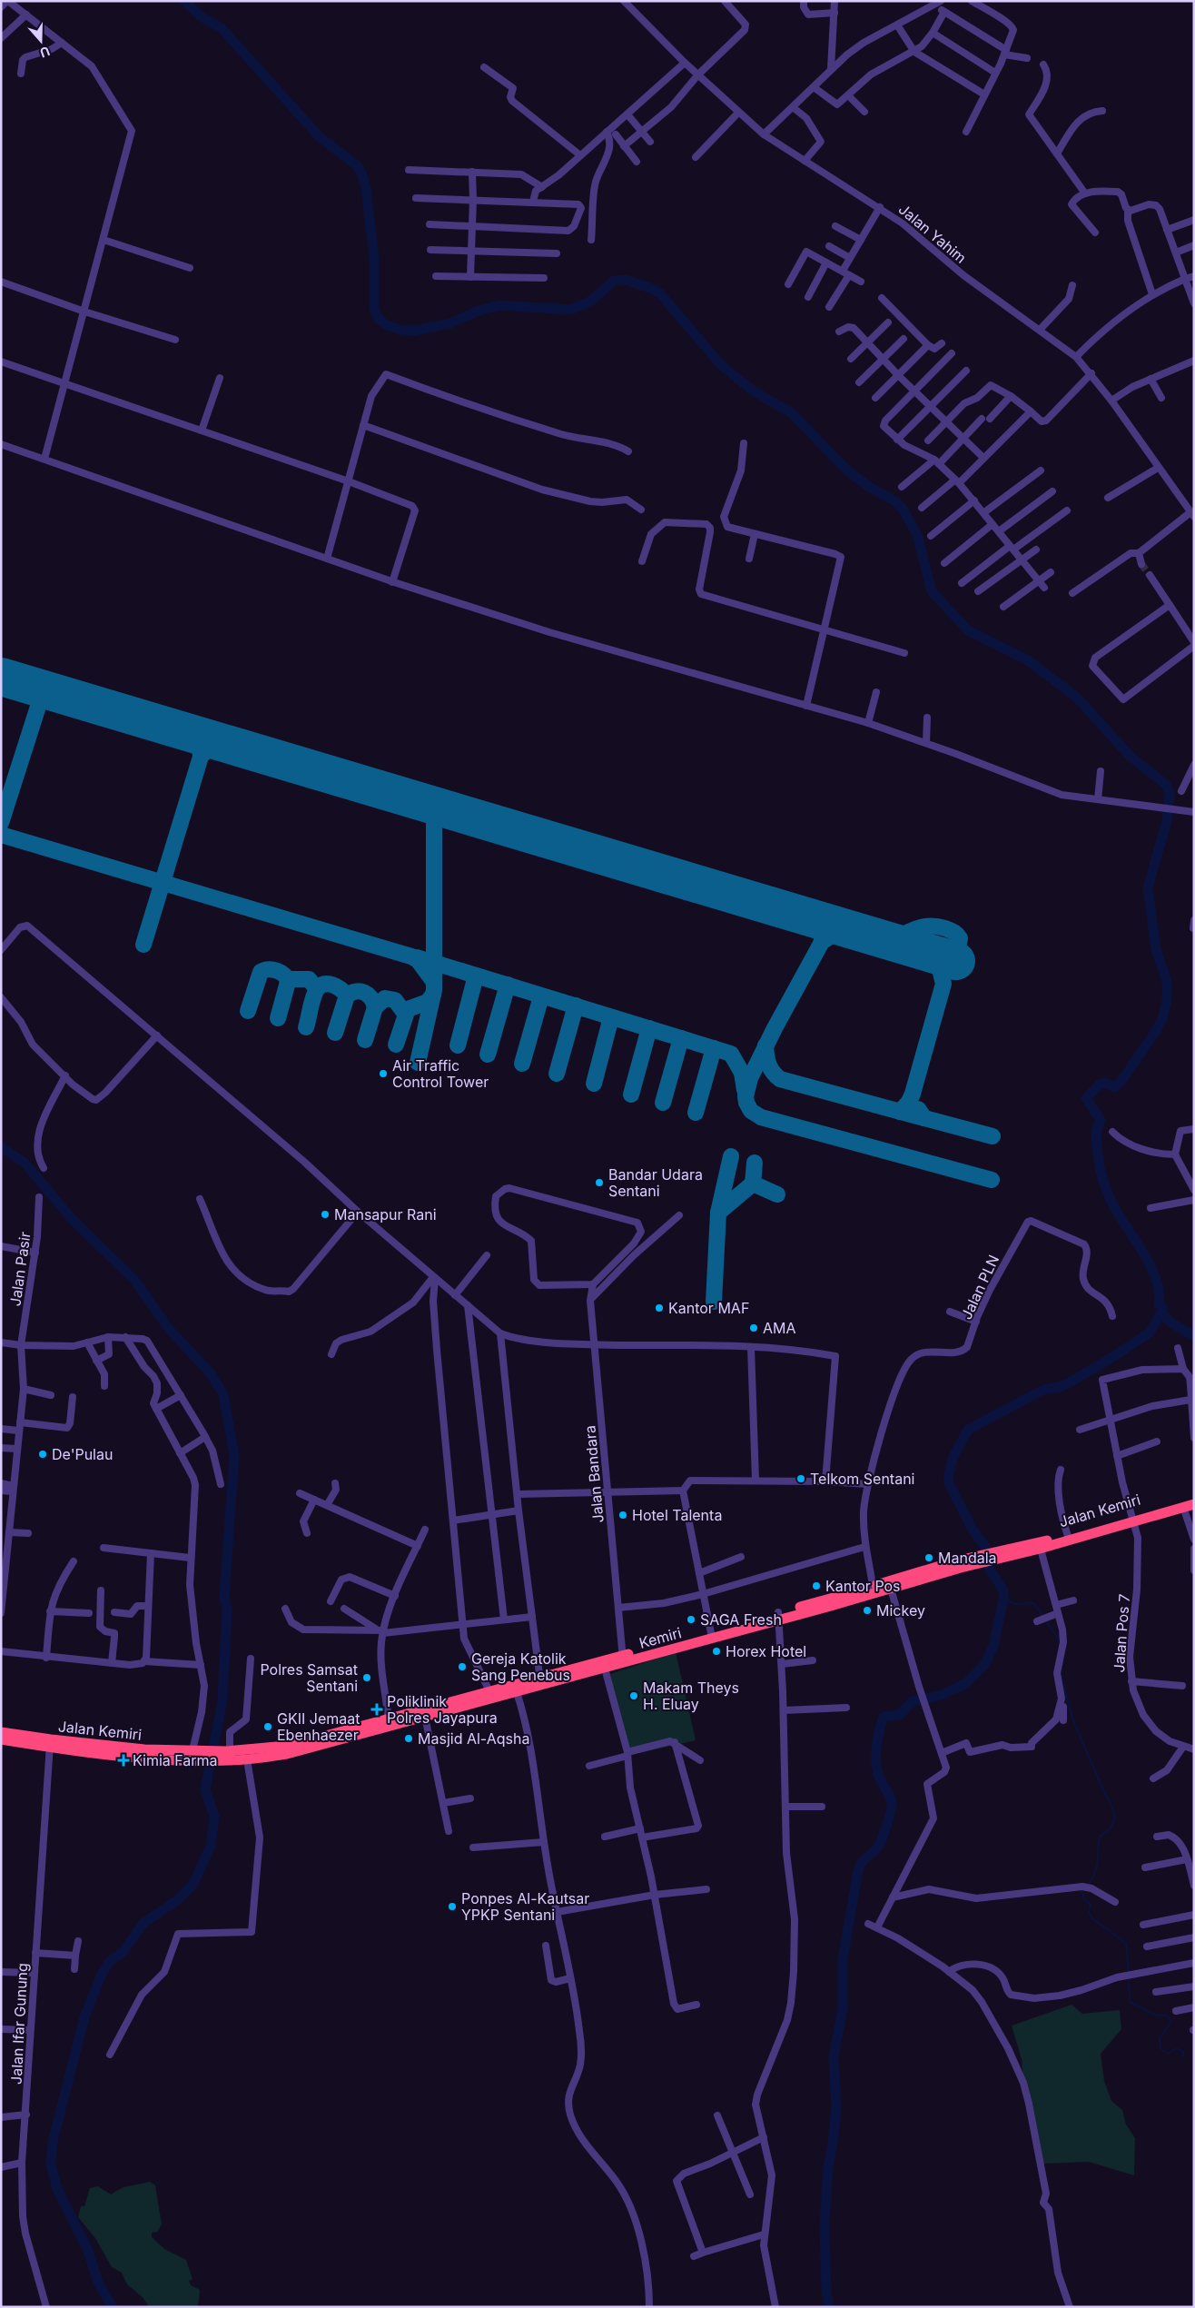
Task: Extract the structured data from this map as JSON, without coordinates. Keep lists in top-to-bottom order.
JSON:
{
  "streets": {
    "highway": ["Jalan Kemiri", "Kemiri"],
    "street": [
      "Jalan Yahim",
      "Jalan Pasir",
      "Jalan PLN",
      "Jalan Bandara",
      "Jalan Pos 7",
      "Jalan Ifar Gunung"
    ]
  },
  "crossings": [
    ["Jalan PLN", "Kemiri"],
    ["Jalan Bandara", "Kemiri"],
    ["Jalan Kemiri", "Jalan Pos 7"],
    ["Jalan Kemiri", "Kemiri"],
    ["Jalan Kemiri", "Jalan Ifar Gunung"]
  ],
  "places": {
    "other": [
      "Air Traffic Control Tower",
      "Bandar Udara Sentani",
      "Mansapur Rani",
      "Kantor MAF",
      "AMA",
      "De'Pulau",
      "Telkom Sentani",
      "Hotel Talenta",
      "Mandala",
      "Kantor Pos",
      "Mickey",
      "SAGA Fresh",
      "Horex Hotel",
      "Gereja Katolik Sang Penebus",
      "Polres Samsat Sentani",
      "Makam Theys H. Eluay",
      "GKII Jemaat Ebenhaezer",
      "Masjid Al-Aqsha",
      "Ponpes Al-Kautsar YPKP Sentani"
    ],
    "health": ["Poliklinik Polres Jayapura", "Kimia Farma"]
  },
  "north": "bottom"
}
